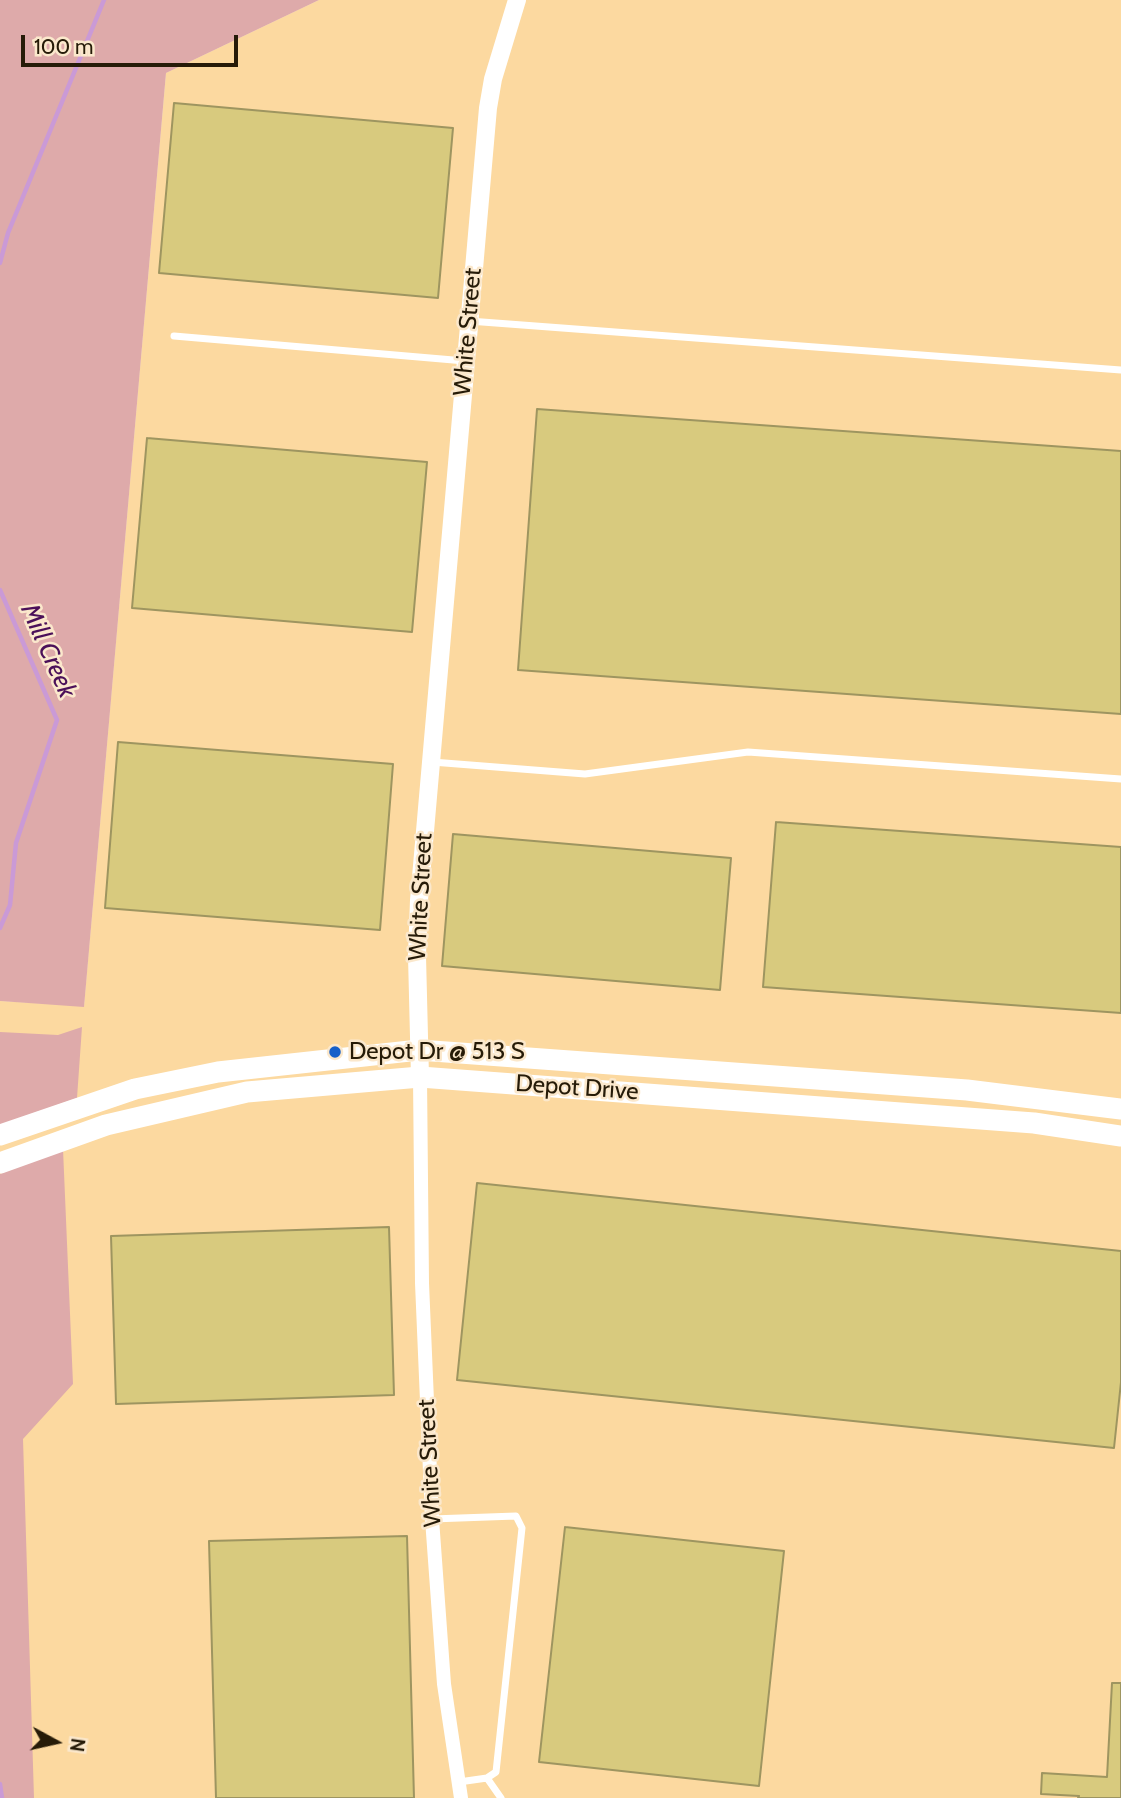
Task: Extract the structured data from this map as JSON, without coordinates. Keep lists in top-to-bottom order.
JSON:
{
  "streets": {
    "main road": ["Depot Drive"],
    "street": ["White Street"]
  },
  "crossings": [
    ["White Street", "Depot Drive"]
  ],
  "water": ["Mill Creek"],
  "places": ["Depot Dr @ 513 S"],
  "scale_bar": "100 m",
  "north": "right"
}
